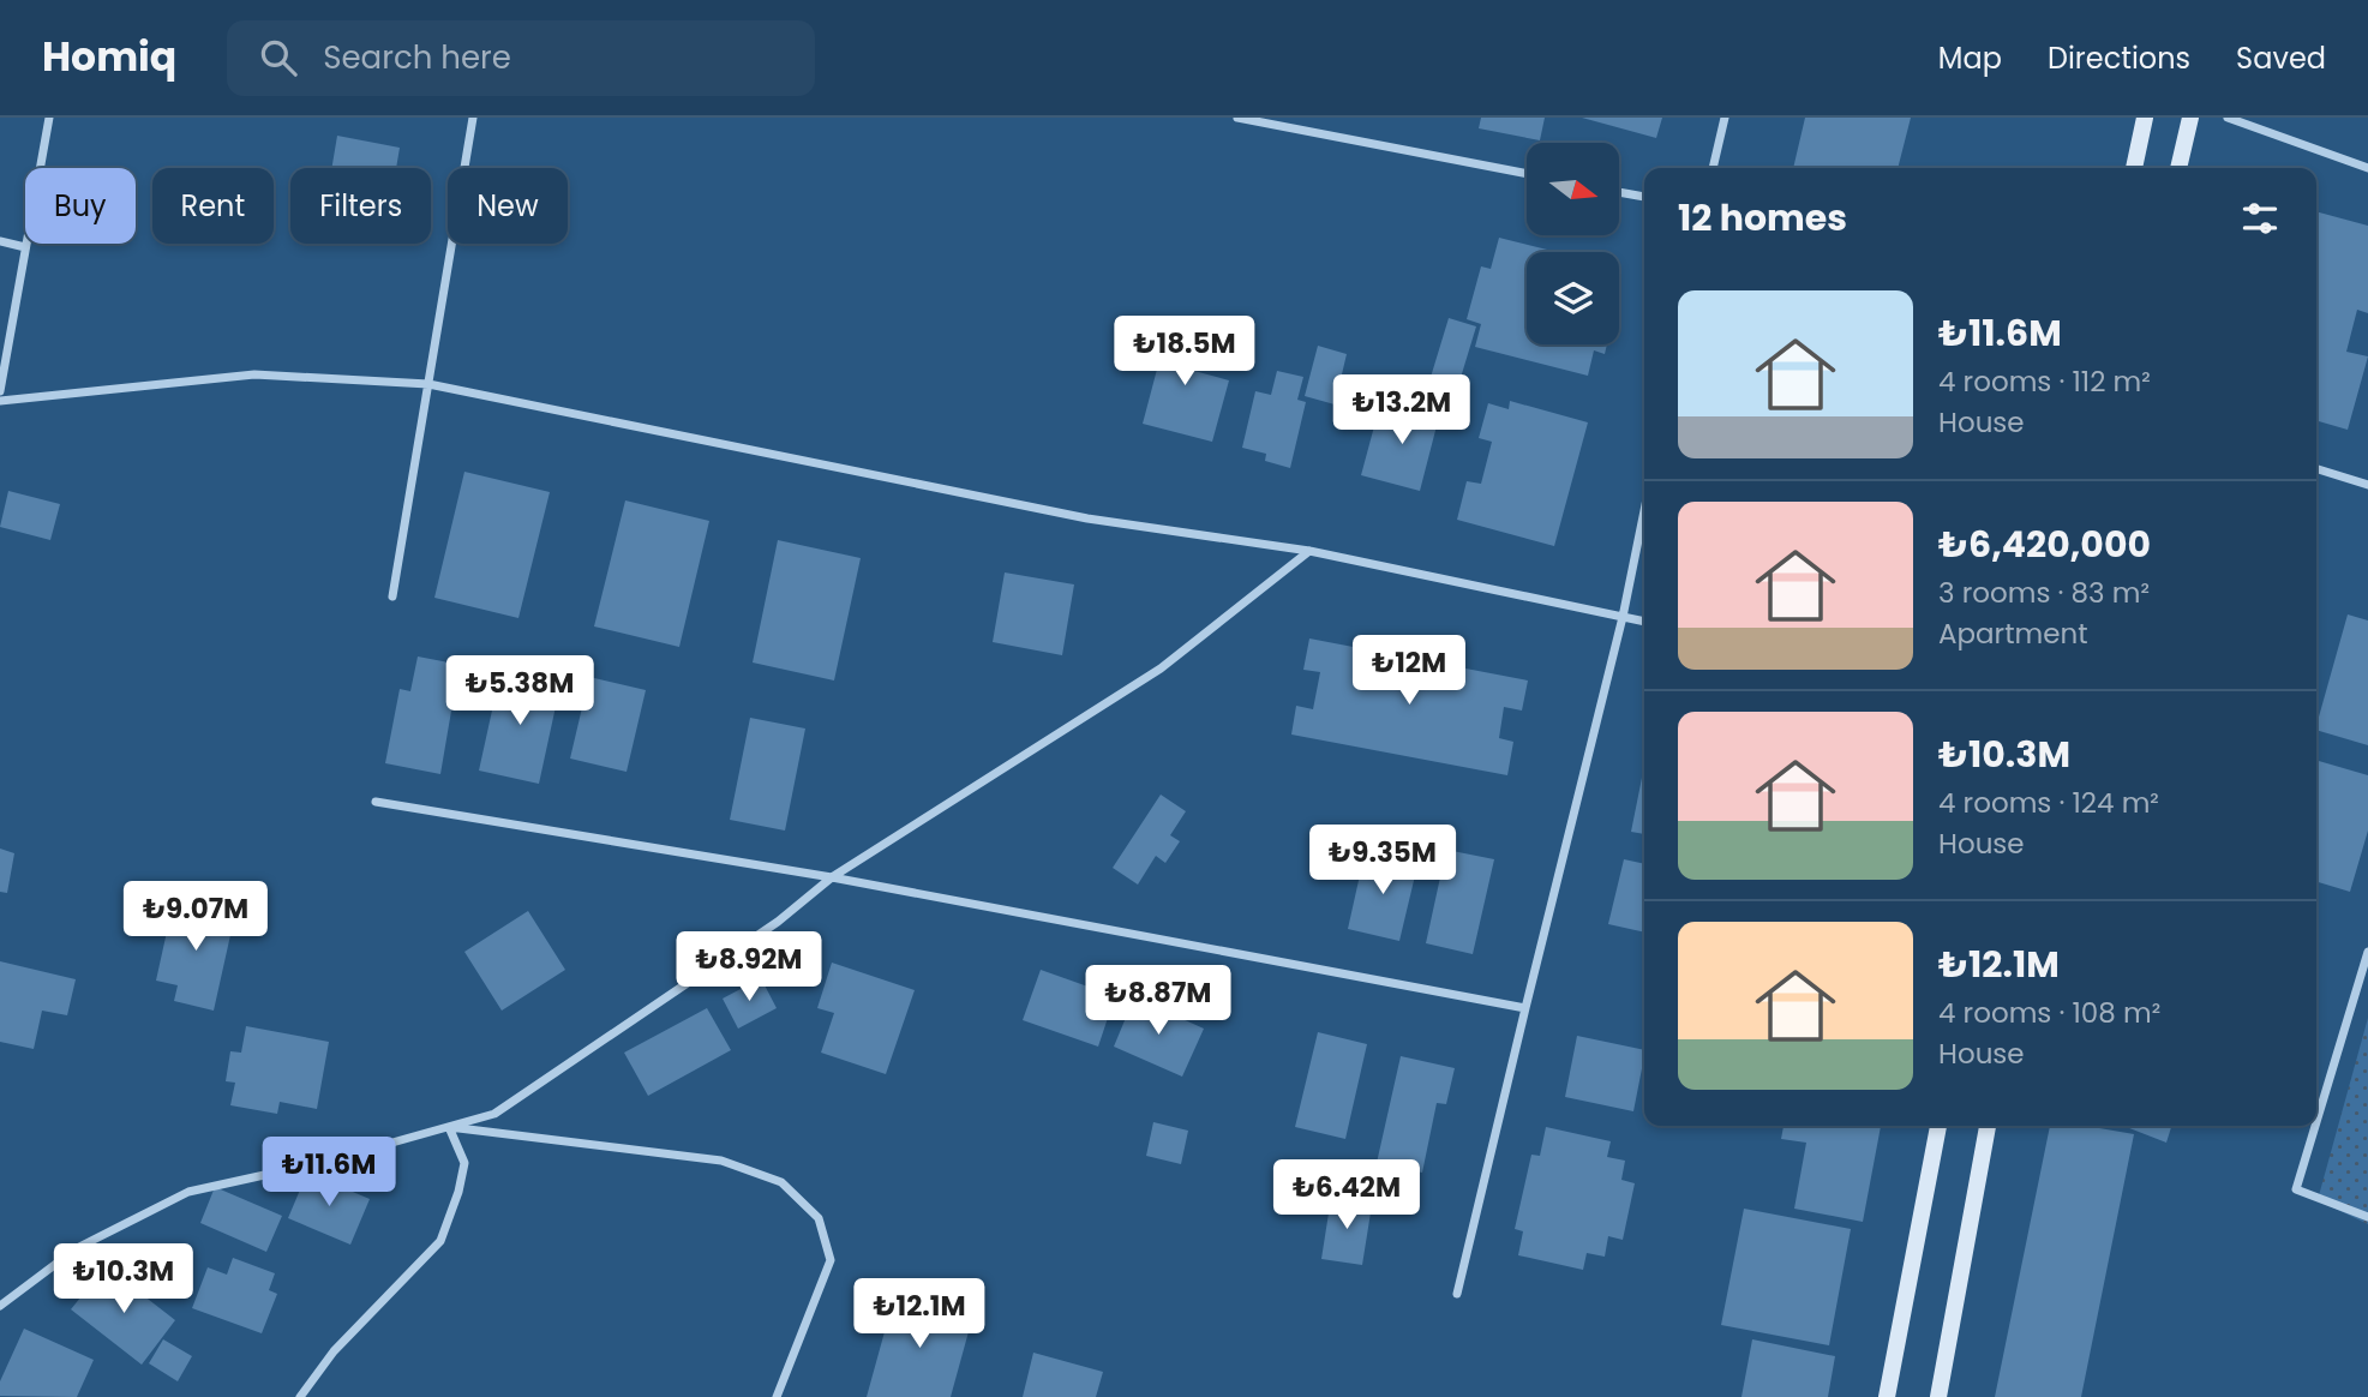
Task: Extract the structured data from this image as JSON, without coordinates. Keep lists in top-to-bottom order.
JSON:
{
  "north": "right",
  "page": {
    "header": "Homiq",
    "search": "Search here",
    "nav": ["Map", "Directions", "Saved"],
    "chip": [
      "Buy",
      "Rent",
      "Filters",
      "New"
    ],
    "heading": "12 homes",
    "list": [
      {
        "name": "₺11.6M",
        "note": "4 rooms · 112 m² · House"
      },
      {
        "name": "₺6,420,000",
        "note": "3 rooms · 83 m² · Apartment"
      },
      {
        "name": "₺10.3M",
        "note": "4 rooms · 124 m² · House"
      },
      {
        "name": "₺12.1M",
        "note": "4 rooms · 108 m² · House"
      }
    ],
    "price": [
      "₺18.5M",
      "₺13.2M",
      "₺12M",
      "₺5.38M",
      "₺9.35M",
      "₺9.07M",
      "₺8.92M",
      "₺8.87M",
      "₺11.6M",
      "₺6.42M",
      "₺10.3M",
      "₺12.1M"
    ]
  }
}
